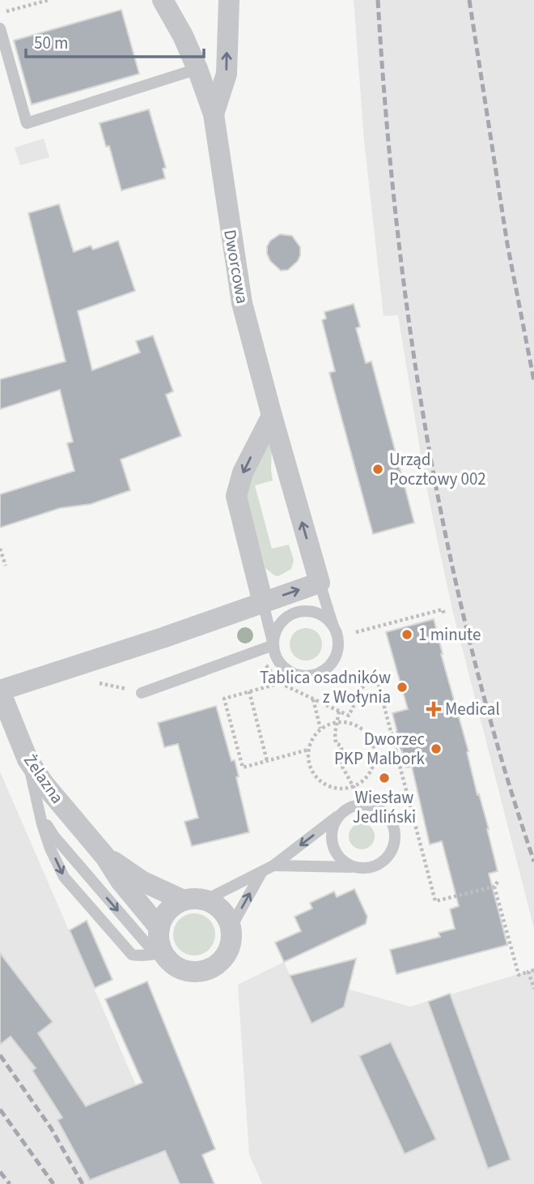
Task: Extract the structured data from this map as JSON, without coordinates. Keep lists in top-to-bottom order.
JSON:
{
  "streets": {
    "street": ["Dworcowa", "Żelazna"]
  },
  "places": {
    "other": [
      "Urząd Pocztowy 002",
      "1 minute",
      "Tablica osadników z Wołynia",
      "Dworzec PKP Malbork",
      "Wiesław Jedliński"
    ],
    "health": ["Medical"]
  },
  "scale_bar": "50 m"
}
